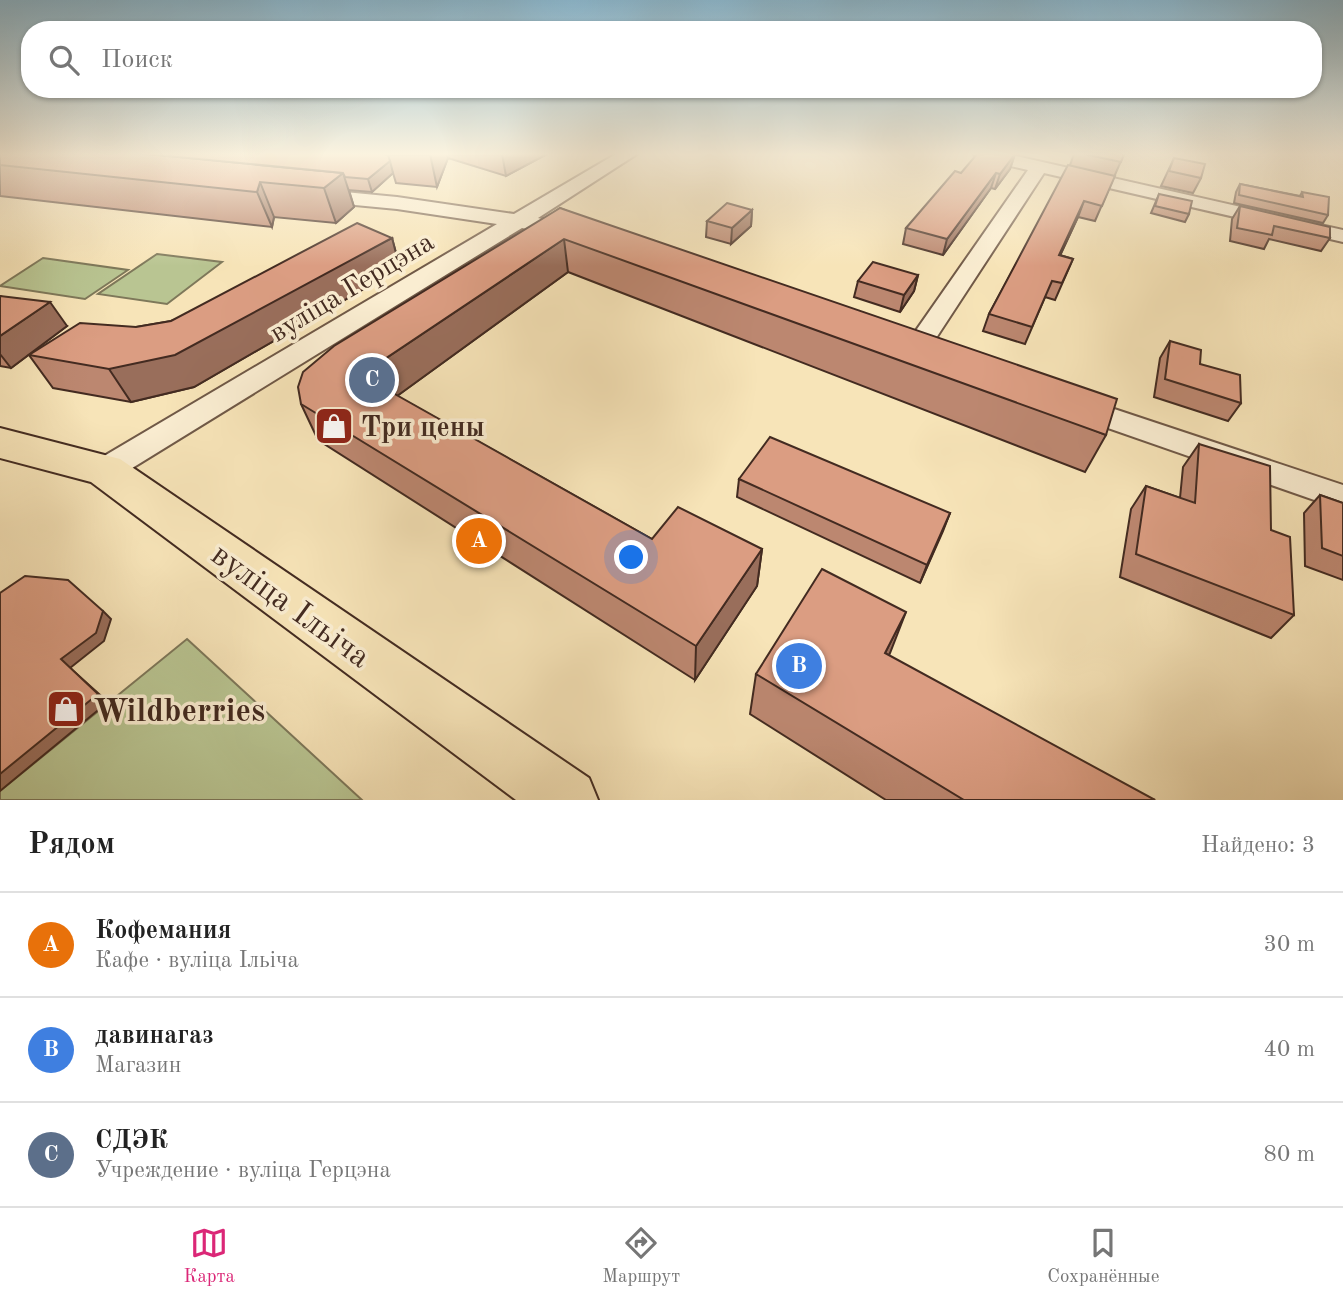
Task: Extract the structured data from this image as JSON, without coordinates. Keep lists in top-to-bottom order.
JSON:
{
  "streets": {
    "main road": ["вуліца Ільіча"],
    "street": ["вуліца Герцэна"]
  },
  "crossings": [
    ["вуліца Герцэна", "вуліца Ільіча"]
  ],
  "places": {
    "shop": ["Три цены", "Wildberries"]
  },
  "page": {
    "search": "Поиск",
    "pins": ["C", "A", "B"],
    "heading": ["Рядом", "Найдено: 3"],
    "list": [
      {
        "mark": "A",
        "name": "Кофемания",
        "note": "Кафе · вуліца Ільіча",
        "value": "30 m"
      },
      {
        "mark": "B",
        "name": "давинагаз",
        "note": "Магазин",
        "value": "40 m"
      },
      {
        "mark": "C",
        "name": "СДЭК",
        "note": "Учреждение · вуліца Герцэна",
        "value": "80 m"
      }
    ],
    "nav": ["Карта", "Маршрут", "Сохранённые"]
  }
}
